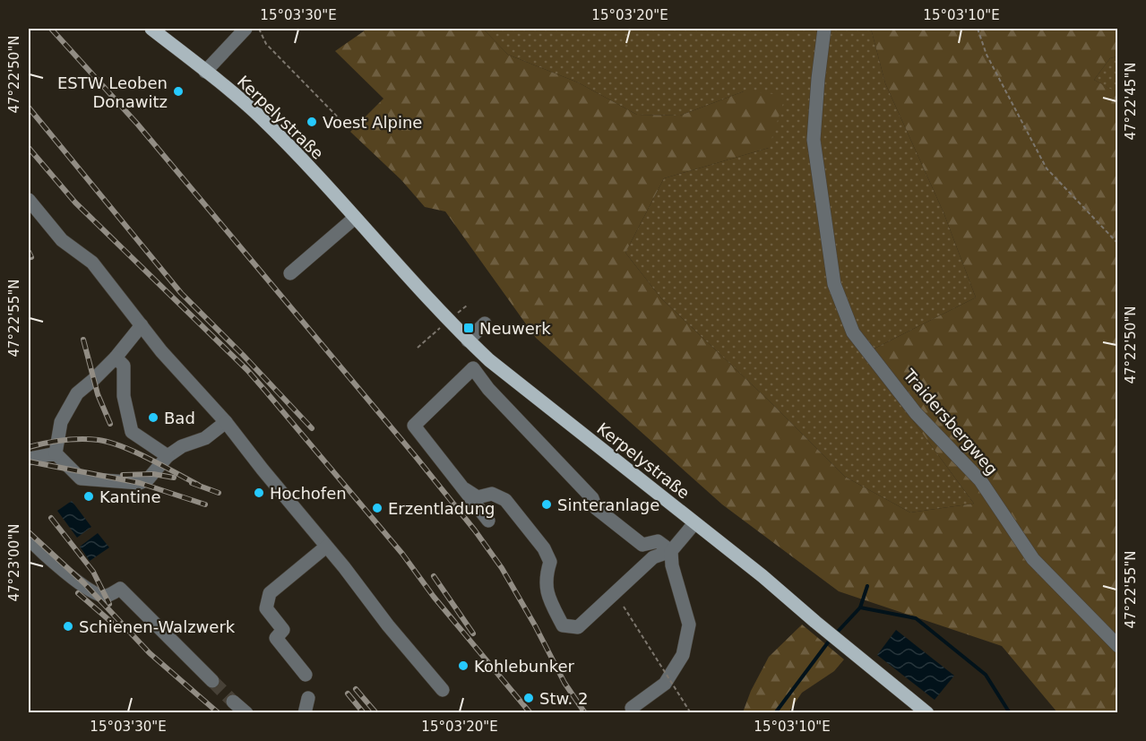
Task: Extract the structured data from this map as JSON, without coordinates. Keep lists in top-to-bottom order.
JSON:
{
  "streets": {
    "main road": ["Kerpelystraße"],
    "street": ["Traidersbergweg"]
  },
  "places": {
    "other": [
      "ESTW Leoben Donawitz",
      "Voest Alpine",
      "Bad",
      "Hochofen",
      "Kantine",
      "Sinteranlage",
      "Erzentladung",
      "Schienen-Walzwerk",
      "Kohlebunker",
      "Stw. 2"
    ],
    "transit": ["Neuwerk"]
  },
  "coordinates": [
    "15°03'30\"E",
    "15°03'20\"E",
    "15°03'10\"E",
    "47°22'50\"N",
    "47°22'45\"N",
    "47°22'55\"N",
    "47°23'00\"N"
  ]
}
